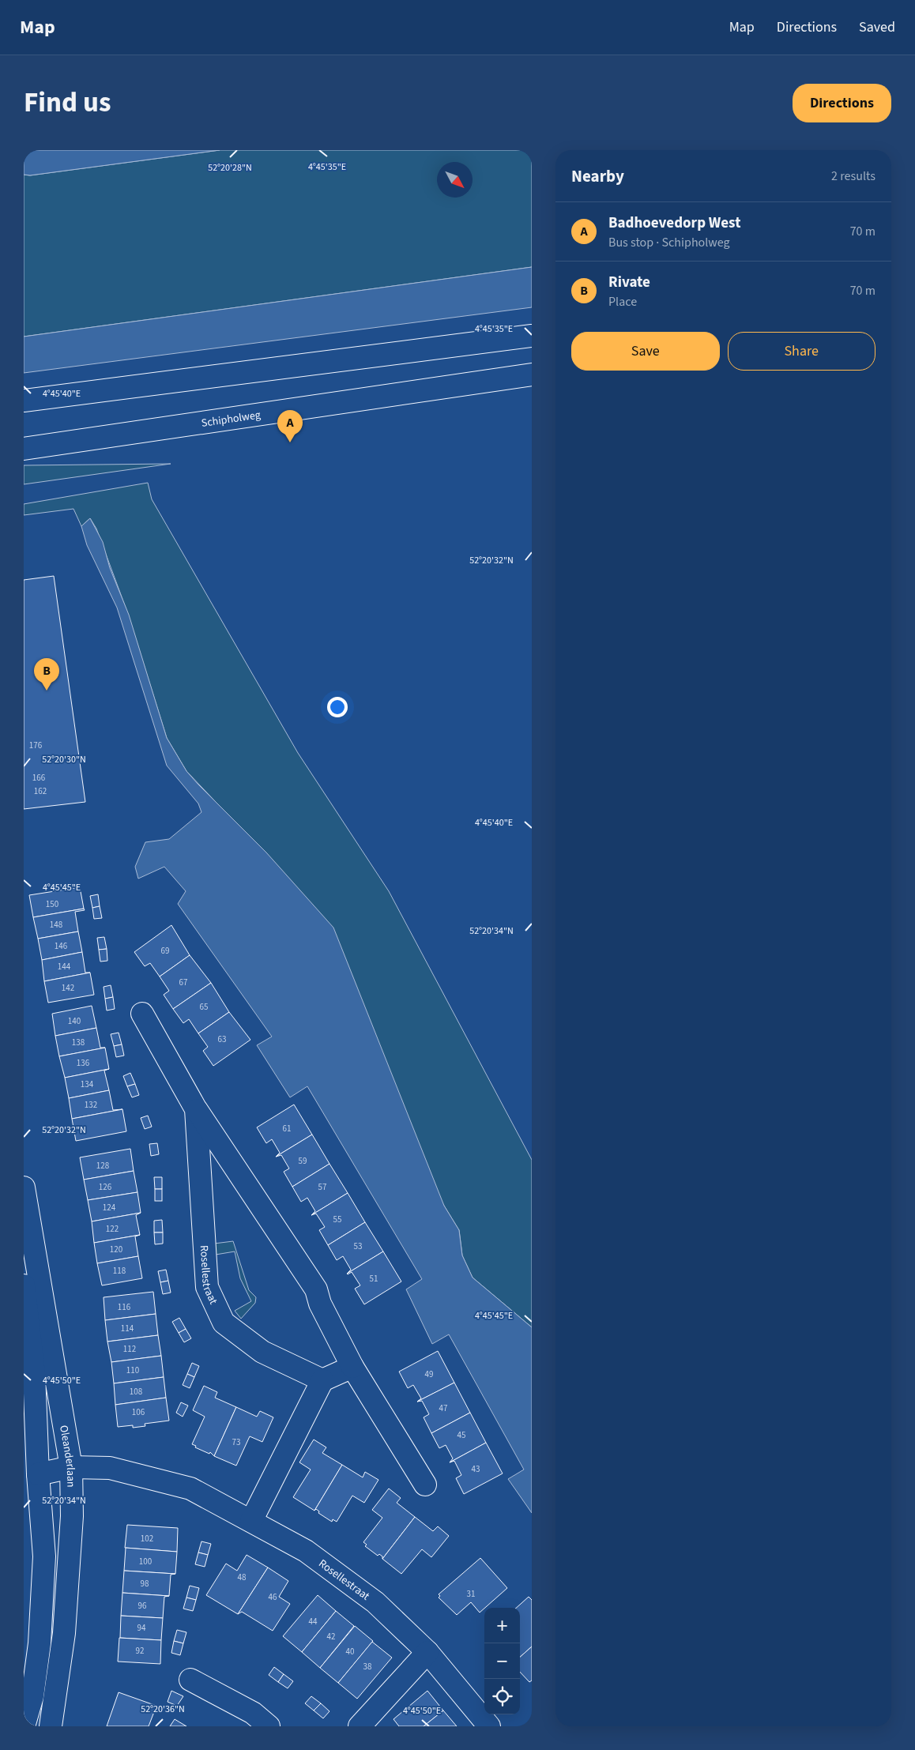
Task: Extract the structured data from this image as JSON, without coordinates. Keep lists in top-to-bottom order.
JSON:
{
  "streets": {
    "street": ["Schipholweg", "Rosellestraat", "Oleanderlaan"]
  },
  "crossings": [
    ["Rosellestraat", "Oleanderlaan"]
  ],
  "house_numbers": [
    "176",
    "166",
    "162",
    "150",
    "148",
    "146",
    "69",
    "144",
    "67",
    "142",
    "65",
    "140",
    "63",
    "138",
    "136",
    "134",
    "132",
    "61",
    "59",
    "128",
    "126",
    "57",
    "124",
    "55",
    "122",
    "53",
    "120",
    "118",
    "51",
    "116",
    "114",
    "112",
    "110",
    "49",
    "108",
    "47",
    "106",
    "45",
    "73",
    "43",
    "102",
    "100",
    "48",
    "98",
    "31",
    "46",
    "96",
    "44",
    "94",
    "42",
    "92",
    "40",
    "38"
  ],
  "north": "bottom right",
  "page": {
    "header": "Map",
    "nav": ["Map", "Directions", "Saved"],
    "title": "Find us",
    "buttons": [
      "Directions",
      ["Save", "Share"]
    ],
    "heading": ["Nearby", "2 results"],
    "list": [
      {
        "mark": "A",
        "name": "Badhoevedorp West",
        "note": "Bus stop · Schipholweg",
        "value": "70 m"
      },
      {
        "mark": "B",
        "name": "Rivate",
        "note": "Place",
        "value": "70 m"
      }
    ],
    "pins": ["A", "B"],
    "map_buttons": ["+", "−"]
  },
  "coordinates": [
    "4°45'35\"E",
    "52°20'28\"N",
    "4°45'40\"E",
    "52°20'32\"N",
    "52°20'30\"N",
    "4°45'45\"E",
    "52°20'34\"N",
    "4°45'50\"E",
    "52°20'36\"N"
  ]
}
